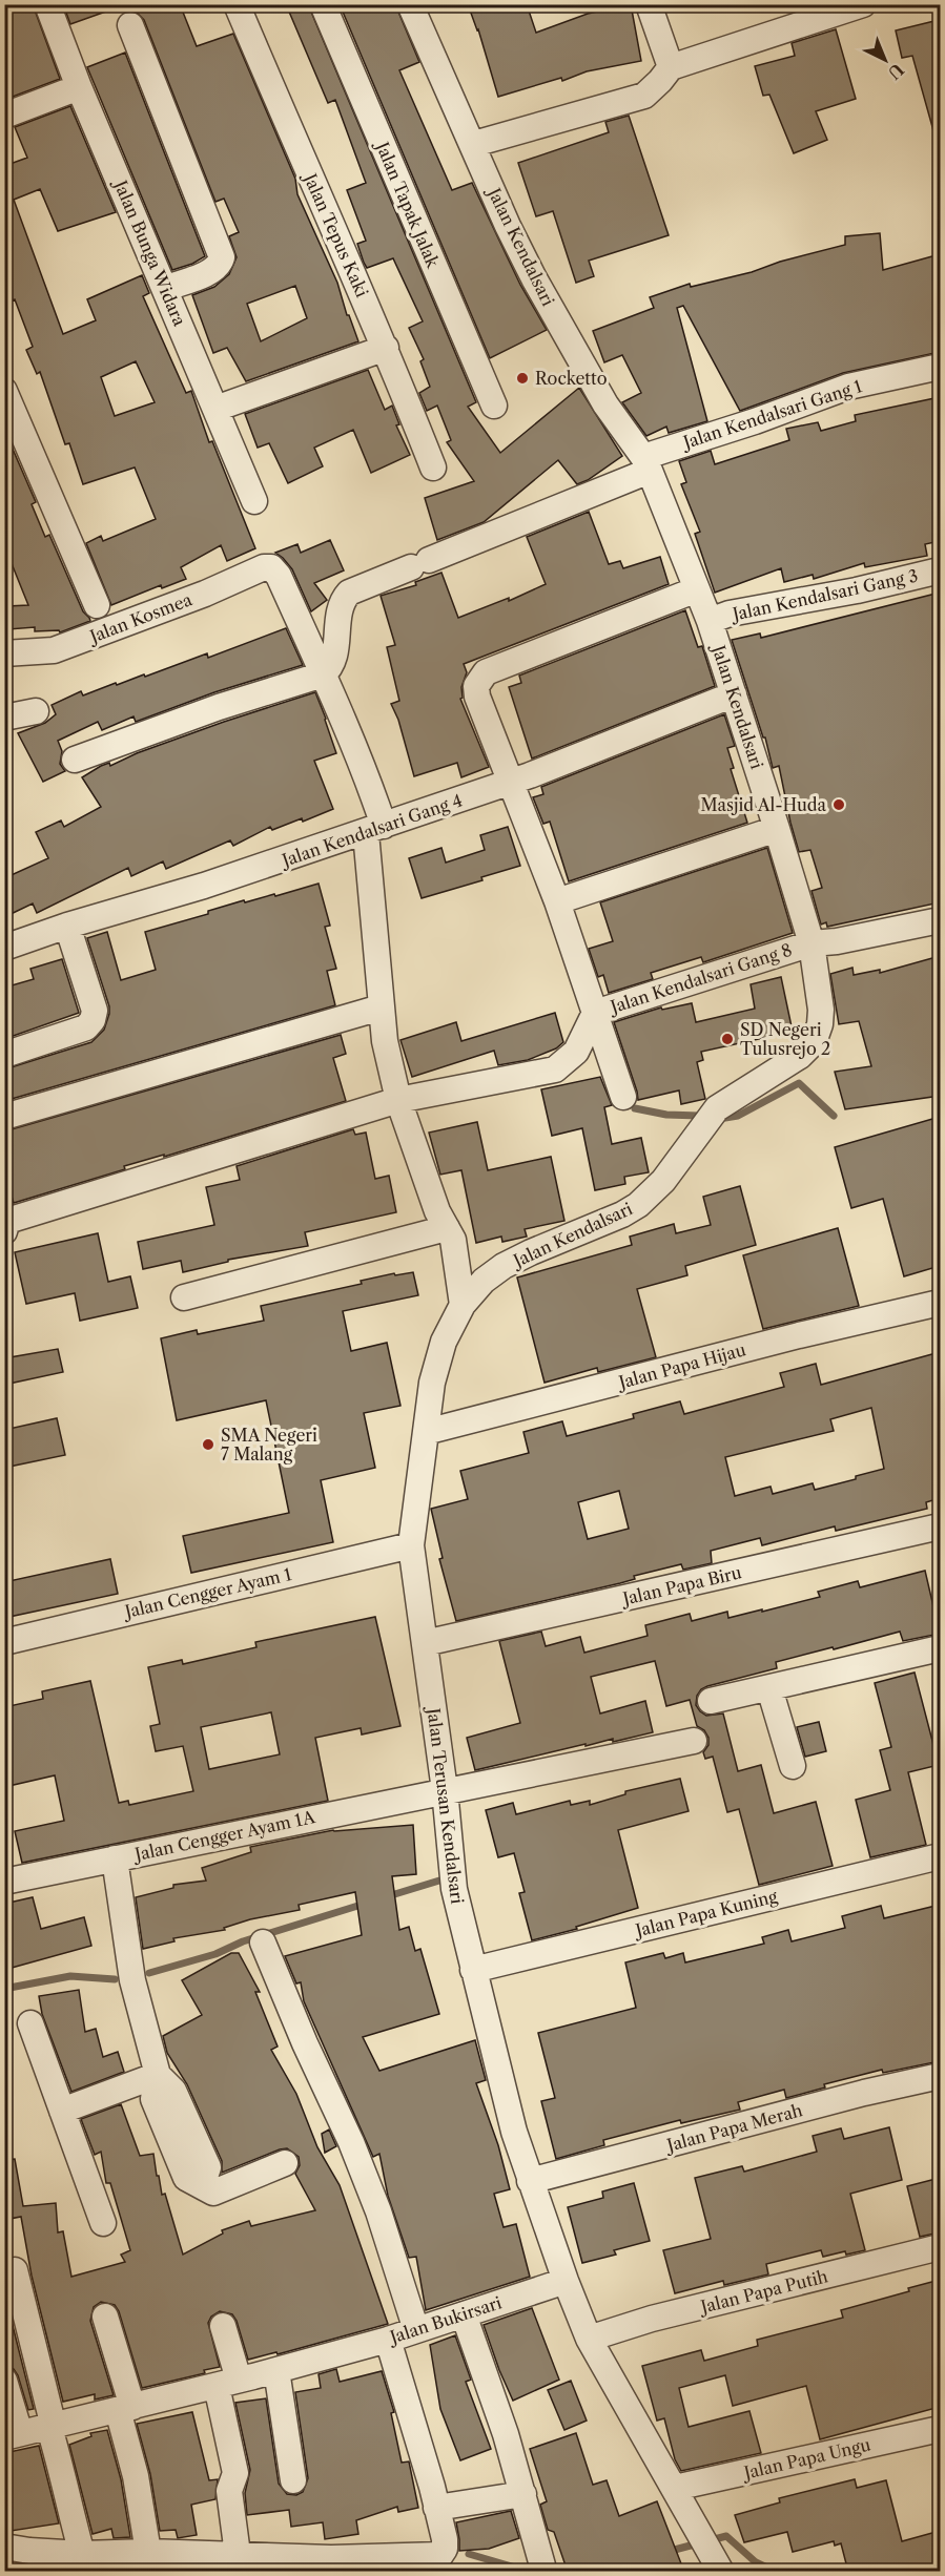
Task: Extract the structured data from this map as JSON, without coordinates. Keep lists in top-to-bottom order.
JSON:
{
  "streets": {
    "street": [
      "Jalan Tapak Jalak",
      "Jalan Tepus Kaki",
      "Jalan Kendalsari",
      "Jalan Bunga Widara",
      "Jalan Kendalsari Gang 1",
      "Jalan Kendalsari Gang 3",
      "Jalan Kosmea",
      "Jalan Kendalsari Gang 4",
      "Jalan Kendalsari Gang 8",
      "Jalan Papa Hijau",
      "Jalan Papa Biru",
      "Jalan Cengger Ayam 1",
      "Jalan Terusan Kendalsari",
      "Jalan Cengger Ayam 1A",
      "Jalan Papa Kuning",
      "Jalan Papa Merah",
      "Jalan Papa Putih",
      "Jalan Bukirsari",
      "Jalan Papa Ungu"
    ]
  },
  "crossings": [
    ["Jalan Kendalsari", "Jalan Kendalsari Gang 1"],
    ["Jalan Kendalsari", "Jalan Kendalsari Gang 3"],
    ["Jalan Kendalsari", "Jalan Kendalsari Gang 4"],
    ["Jalan Kendalsari", "Jalan Kendalsari Gang 8"],
    ["Jalan Kendalsari", "Jalan Papa Hijau"],
    ["Jalan Kendalsari", "Jalan Terusan Kendalsari"],
    ["Jalan Kendalsari Gang 1", "Jalan Kosmea"],
    ["Jalan Papa Hijau", "Jalan Terusan Kendalsari"],
    ["Jalan Papa Biru", "Jalan Terusan Kendalsari"],
    ["Jalan Cengger Ayam 1", "Jalan Terusan Kendalsari"],
    ["Jalan Terusan Kendalsari", "Jalan Cengger Ayam 1A"],
    ["Jalan Terusan Kendalsari", "Jalan Papa Kuning"],
    ["Jalan Terusan Kendalsari", "Jalan Papa Merah"],
    ["Jalan Terusan Kendalsari", "Jalan Bukirsari"]
  ],
  "places": [
    "Rocketto",
    "Masjid Al-Huda",
    "SD Negeri Tulusrejo 2",
    "SMA Negeri 7 Malang"
  ],
  "north": "bottom right"
}
